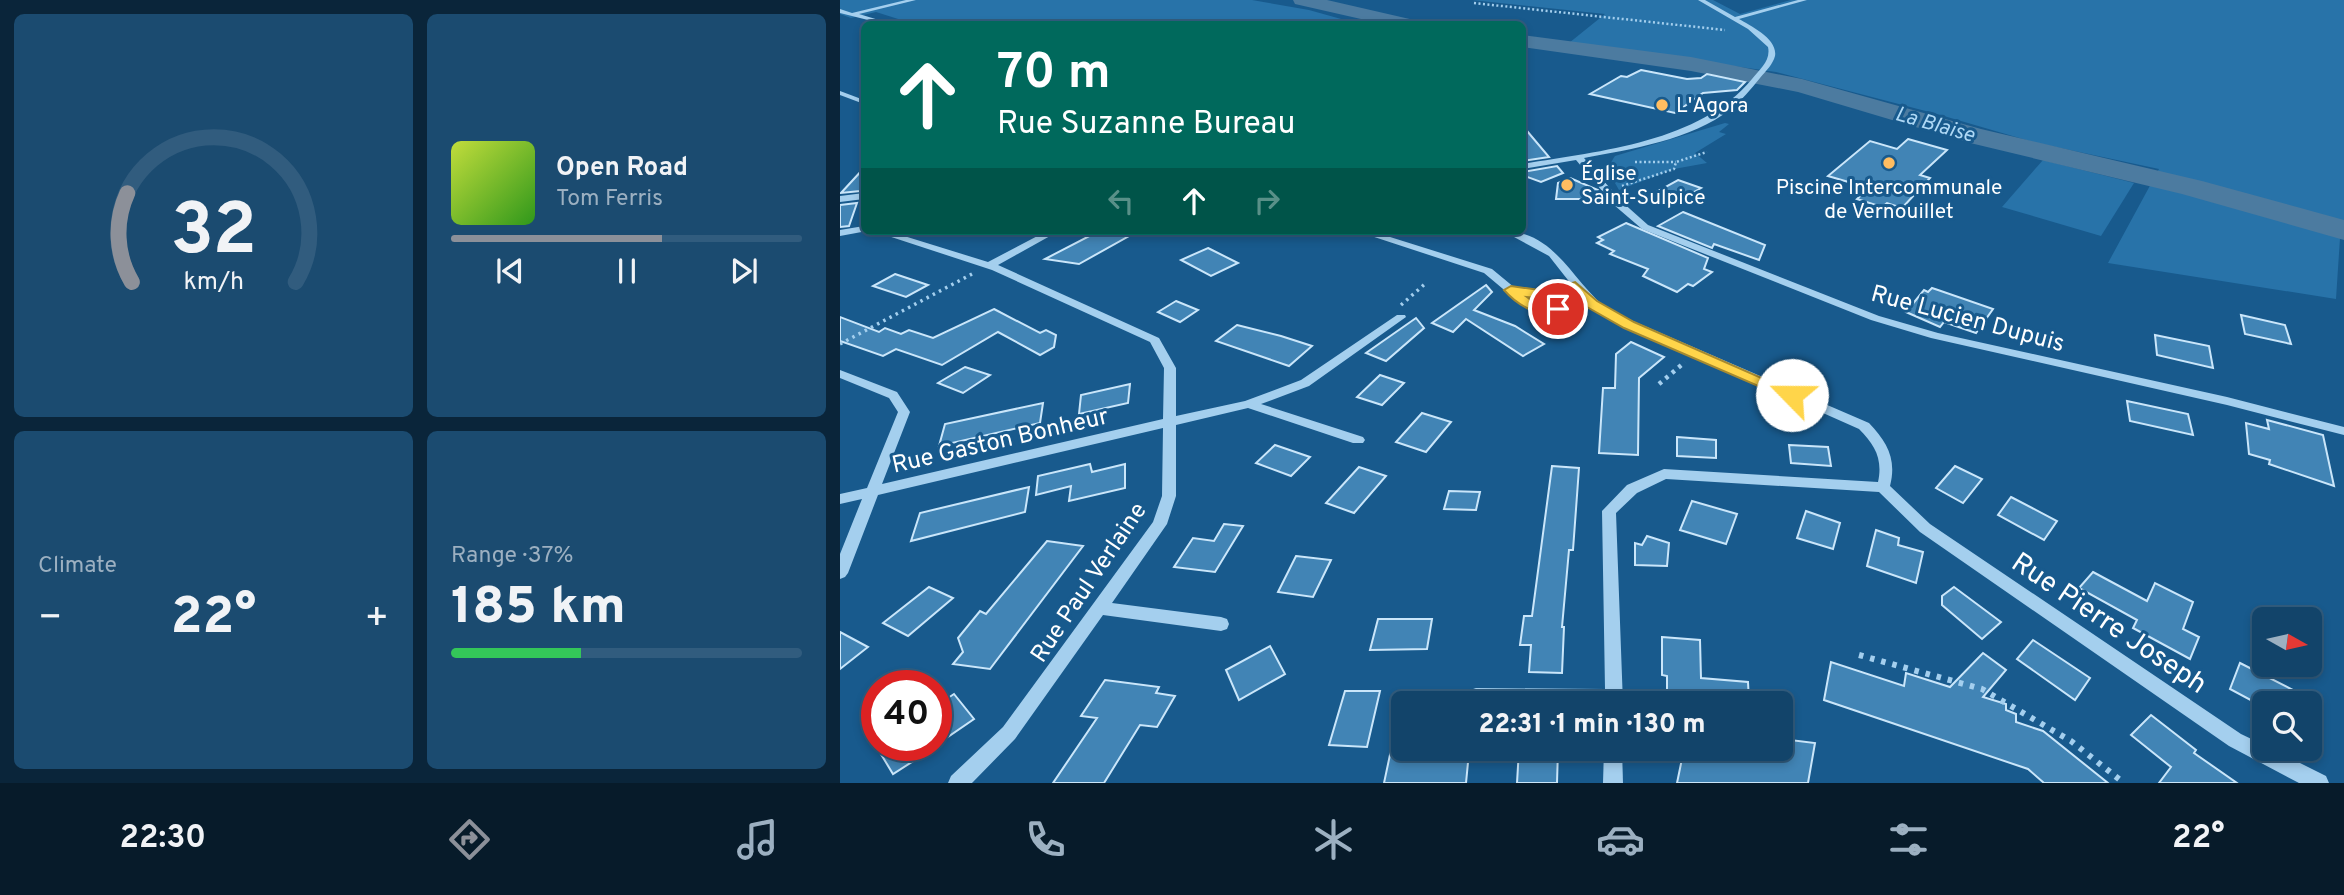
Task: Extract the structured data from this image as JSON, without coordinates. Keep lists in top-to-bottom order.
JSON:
{
  "streets": {
    "street": [
      "Rue Lucien Dupuis",
      "Rue Gaston Bonheur",
      "Rue Paul Verlaine",
      "Rue Pierre Joseph"
    ]
  },
  "crossings": [
    ["Rue Gaston Bonheur", "Rue Paul Verlaine"]
  ],
  "water": ["La Blaise"],
  "places": ["L'Agora", "Piscine Intercommunale de Vernouillet", "Église Saint-Sulpice"],
  "north": "right",
  "page": {
    "turn": ["70 m", "Rue Suzanne Bureau"],
    "song": ["Open Road", "Tom Ferris"],
    "tile": [
      "Climate",
      ["Range · 37%", "185 km"]
    ],
    "heat": ["−", "22°", "+"],
    "limit": "40",
    "trip": "22:31 · 1 min · 130 m",
    "tabs": ["22:30", "22°"],
    "gauge": ["32", "km/h"]
  }
}
